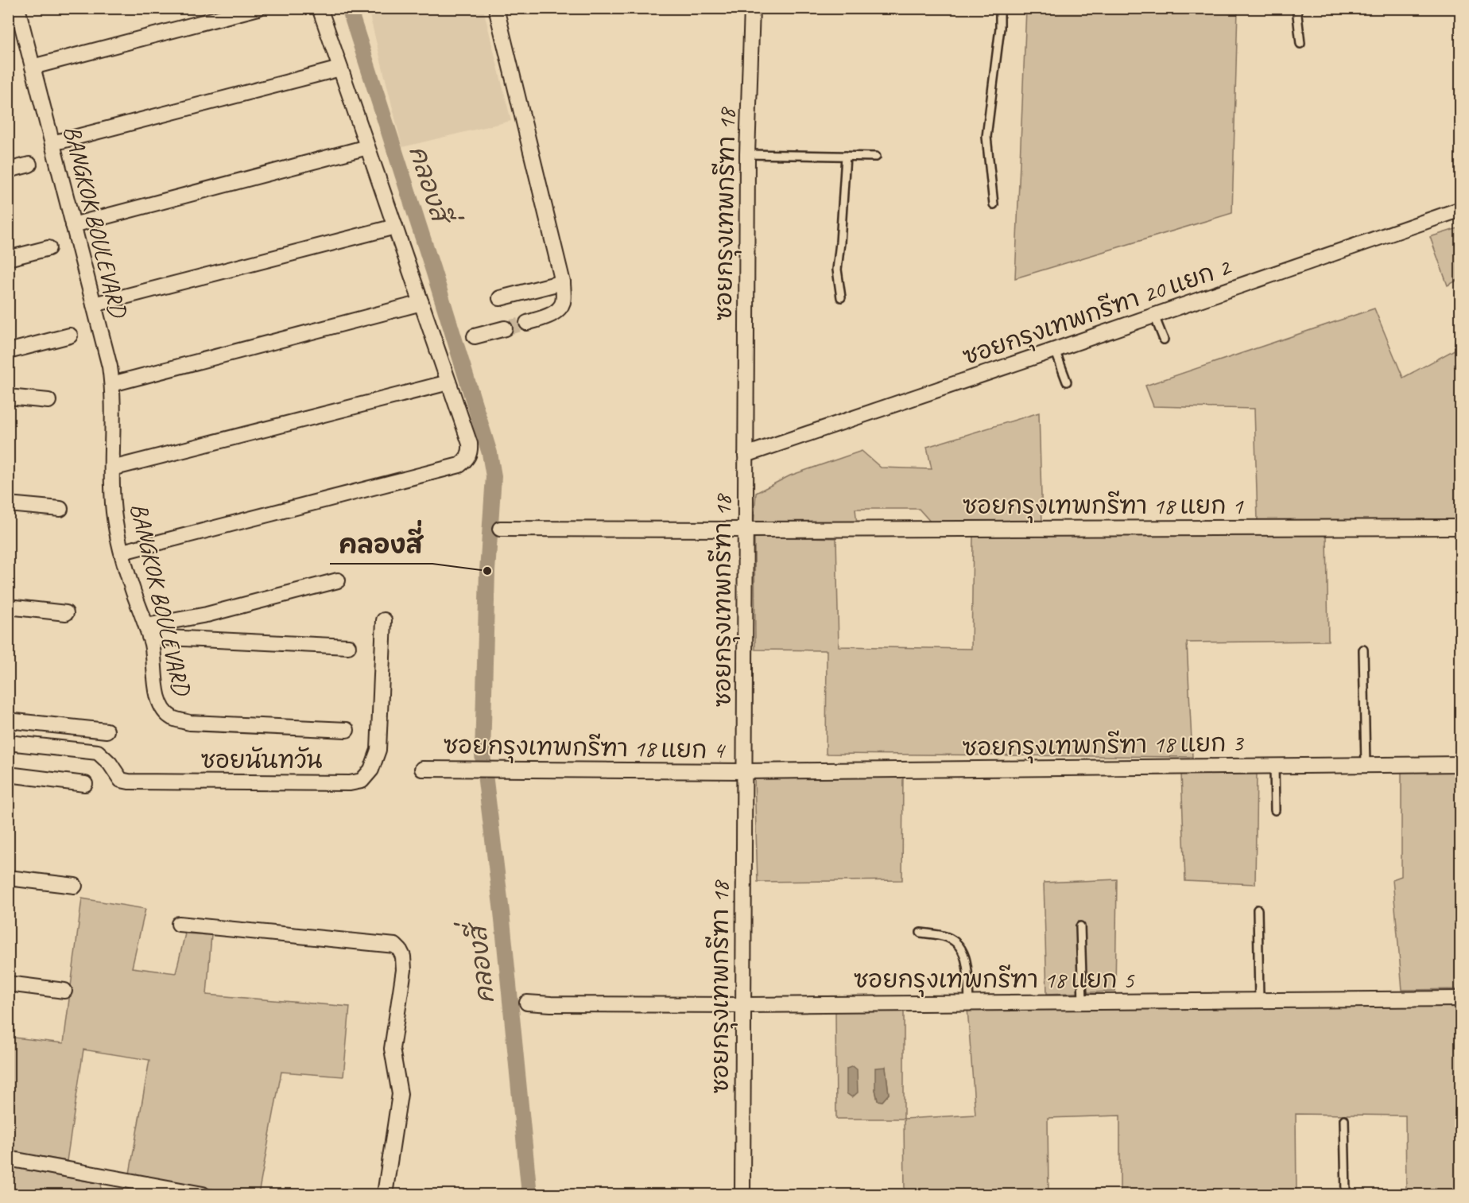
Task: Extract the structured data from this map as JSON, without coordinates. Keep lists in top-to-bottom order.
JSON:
{
  "streets": {
    "street": [
      "ซอยกรุงเทพกรีฑา 18",
      "BANGKOK BOULEVARD",
      "ซอยกรุงเทพกรีฑา 20 แยก 2",
      "ซอยกรุงเทพกรีฑา 18 แยก 1",
      "ซอยกรุงเทพกรีฑา 18 แยก 3",
      "ซอยกรุงเทพกรีฑา 18 แยก 4",
      "ซอยนันทวัน",
      "ซอยกรุงเทพกรีฑา 18 แยก 5"
    ]
  },
  "crossings": [
    ["ซอยกรุงเทพกรีฑา 18", "ซอยกรุงเทพกรีฑา 20 แยก 2"],
    ["ซอยกรุงเทพกรีฑา 18", "ซอยกรุงเทพกรีฑา 18 แยก 1"],
    ["ซอยกรุงเทพกรีฑา 18", "ซอยกรุงเทพกรีฑา 18 แยก 3"],
    ["ซอยกรุงเทพกรีฑา 18", "ซอยกรุงเทพกรีฑา 18 แยก 4"],
    ["ซอยกรุงเทพกรีฑา 18", "ซอยกรุงเทพกรีฑา 18 แยก 5"],
    ["ซอยกรุงเทพกรีฑา 18 แยก 3", "ซอยกรุงเทพกรีฑา 18 แยก 4"]
  ],
  "water": ["คลองสี่"],
  "places": ["คลองสี่"]
}
